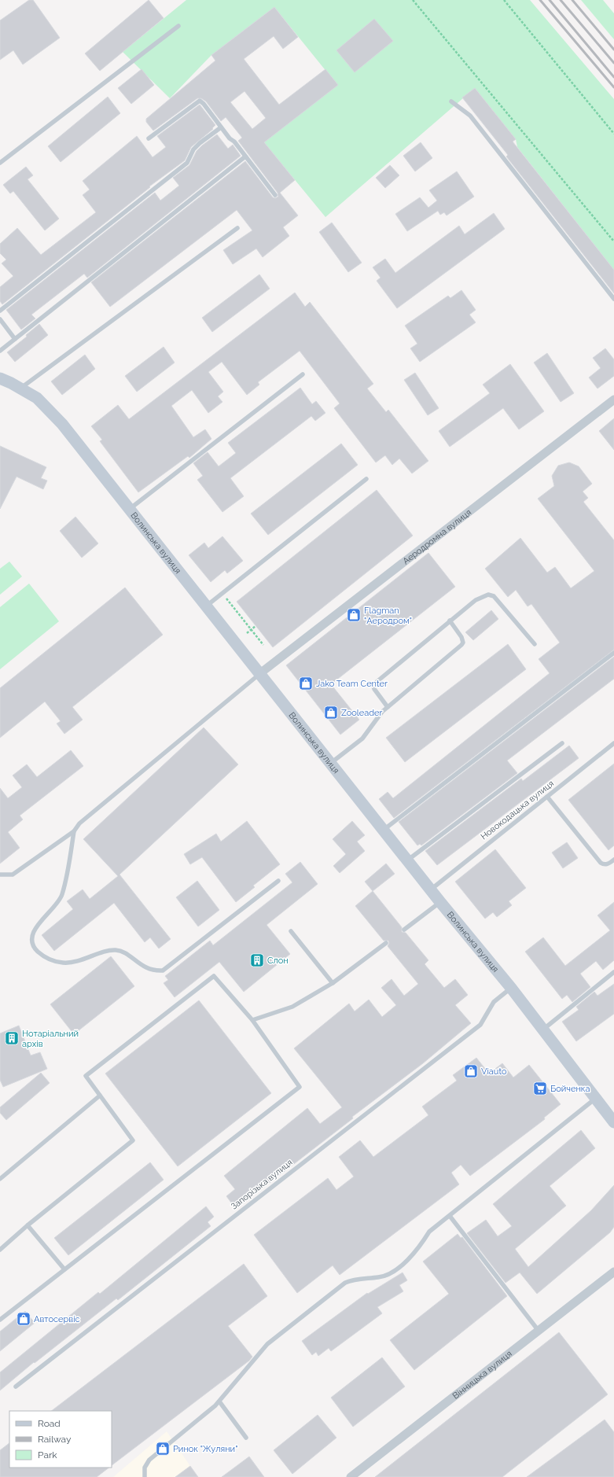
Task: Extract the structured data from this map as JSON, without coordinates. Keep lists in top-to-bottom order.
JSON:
{
  "streets": {
    "street": ["Аеродромна вулиця", "Волинська вулиця", "Вінницька вулиця"],
    "lane": ["Новокодацька вулиця", "Запорізька вулиця"]
  },
  "crossings": [
    ["Аеродромна вулиця", "Волинська вулиця"],
    ["Волинська вулиця", "Новокодацька вулиця"],
    ["Волинська вулиця", "Запорізька вулиця"]
  ],
  "places": {
    "shop": [
      "Flagman \"Аеродром\"",
      "Jako Team Center",
      "Zooleader",
      "Viauto",
      "Автосервіс",
      "Ринок \"Жуляни\""
    ],
    "building": ["Слон", "Нотаріальний архів"],
    "supermarket": ["Бойченка"]
  },
  "legend": ["Road", "Railway", "Park"]
}
